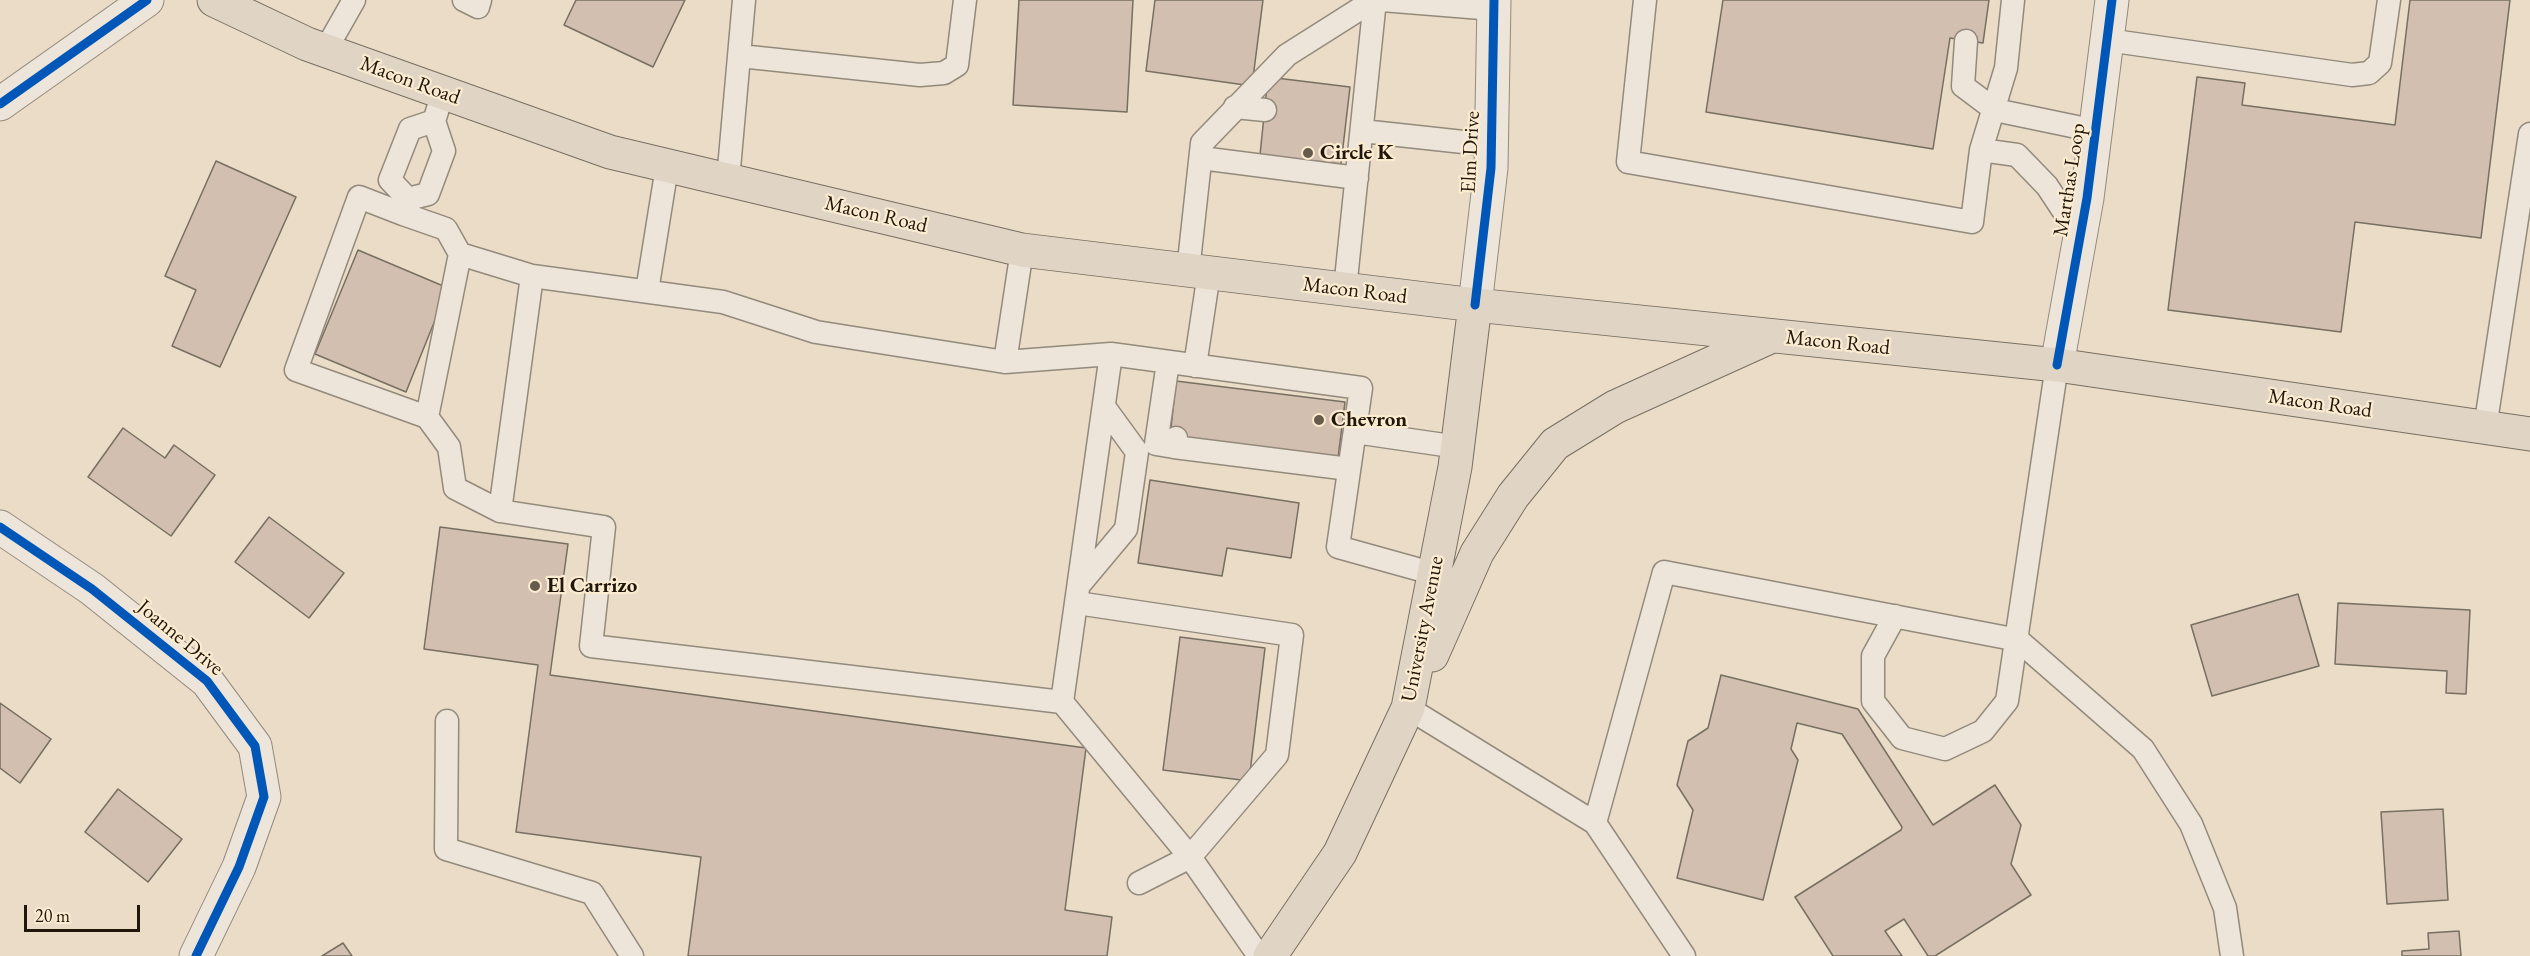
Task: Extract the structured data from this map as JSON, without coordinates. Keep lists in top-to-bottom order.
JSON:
{
  "streets": {
    "main road": ["Macon Road", "University Avenue"],
    "street": ["Elm Drive", "Marthas Loop", "Joanne Drive"]
  },
  "crossings": [
    ["Macon Road", "Elm Drive"],
    ["Macon Road", "Marthas Loop"],
    ["Macon Road", "University Avenue"],
    ["Elm Drive", "University Avenue"]
  ],
  "places": ["Circle K", "Chevron", "El Carrizo"],
  "scale_bar": "20 m"
}
